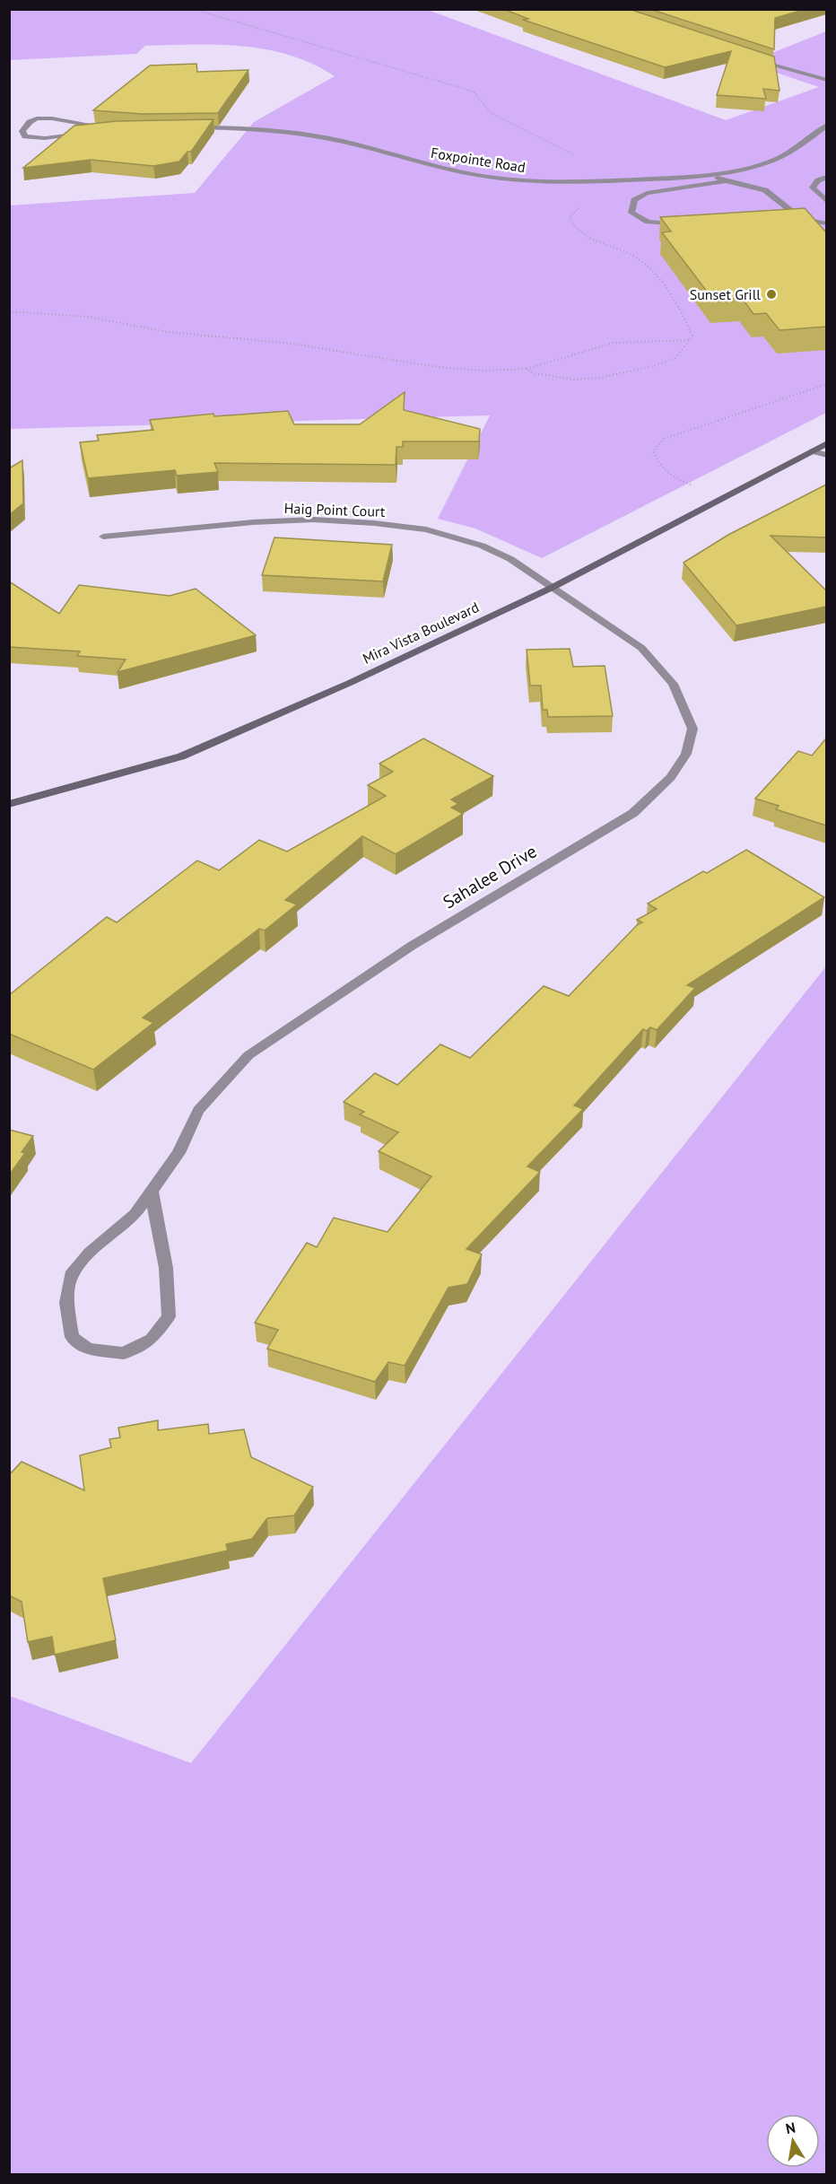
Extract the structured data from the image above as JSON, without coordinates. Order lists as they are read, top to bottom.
{
  "streets": {
    "street": [
      "Foxpointe Road",
      "Haig Point Court",
      "Mira Vista Boulevard",
      "Sahalee Drive"
    ]
  },
  "crossings": [
    ["Haig Point Court", "Mira Vista Boulevard"],
    ["Haig Point Court", "Sahalee Drive"],
    ["Mira Vista Boulevard", "Sahalee Drive"]
  ],
  "places": ["Sunset Grill"],
  "north": "top"
}
